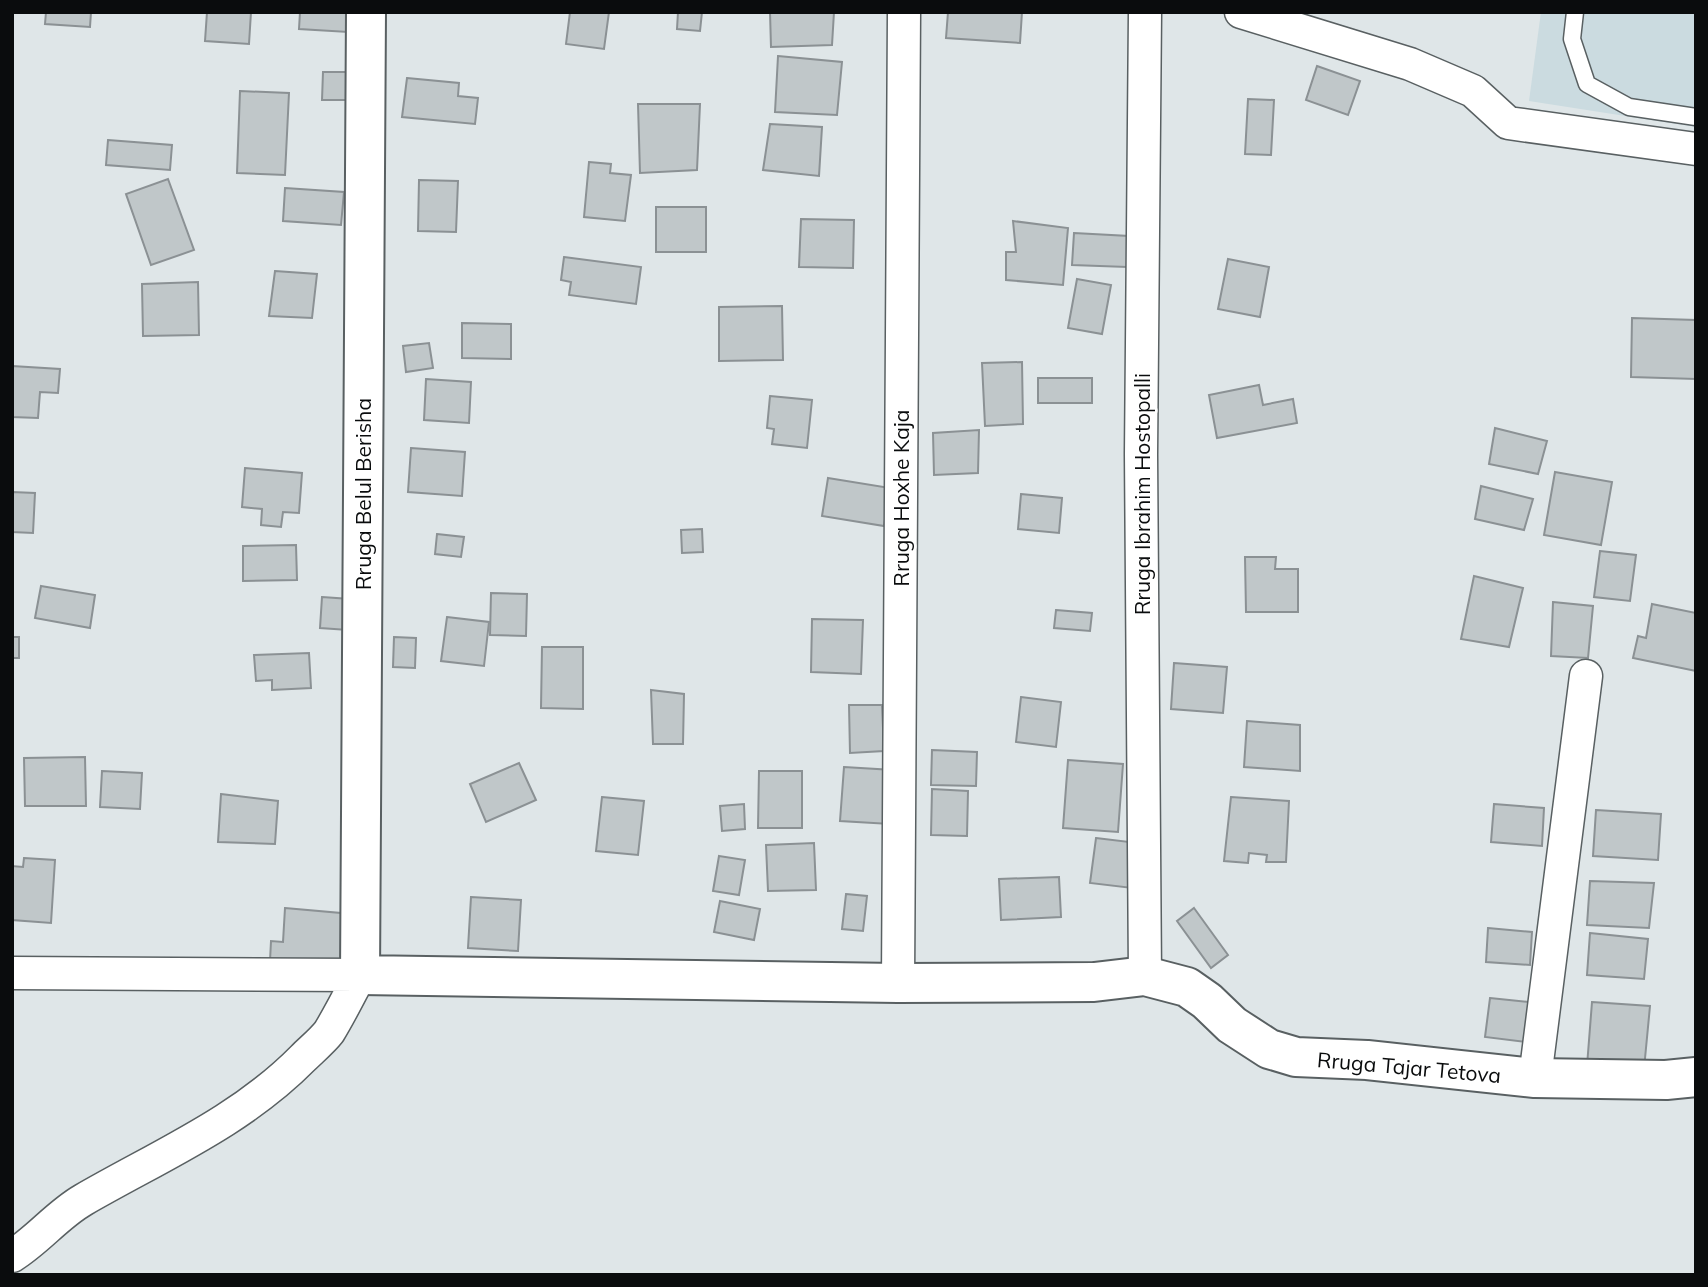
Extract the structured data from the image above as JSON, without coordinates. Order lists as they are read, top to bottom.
{
  "streets": {
    "street": [
      "Rruga Belul Berisha",
      "Rruga Ibrahim Hostopalli",
      "Rruga Hoxhe Kaja",
      "Rruga Tajar Tetova"
    ]
  },
  "crossings": [
    ["Rruga Ibrahim Hostopalli", "Rruga Tajar Tetova"]
  ]
}
